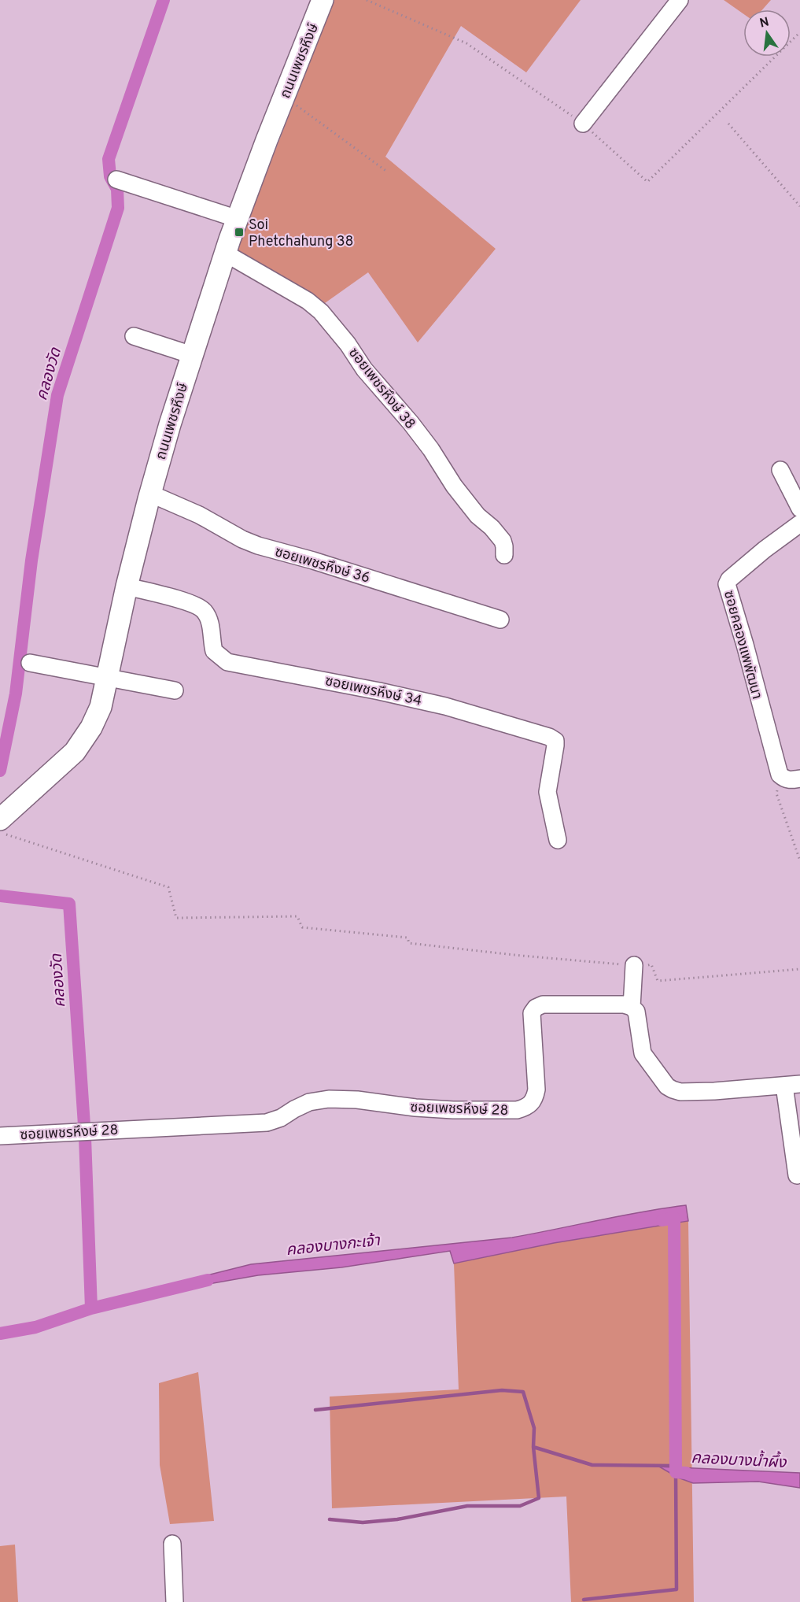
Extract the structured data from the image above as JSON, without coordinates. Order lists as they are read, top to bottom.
{
  "streets": {
    "main road": ["ถนนเพชรหึงษ์"],
    "street": [
      "ซอยเพชรหึงษ์ 38",
      "ซอยเพชรหึงษ์ 36",
      "ซอยคลองแพพัฒนา",
      "ซอยเพชรหึงษ์ 34",
      "ซอยเพชรหึงษ์ 28"
    ]
  },
  "crossings": [
    ["ถนนเพชรหึงษ์", "ซอยเพชรหึงษ์ 38"],
    ["ถนนเพชรหึงษ์", "ซอยเพชรหึงษ์ 36"],
    ["ถนนเพชรหึงษ์", "ซอยเพชรหึงษ์ 34"]
  ],
  "water": ["คลองวัด", "คลองบางกะเจ้า", "คลองบางน้ำผึ้ง"],
  "places": {
    "transit": ["Soi Phetchahung 38"]
  },
  "north": "top"
}
